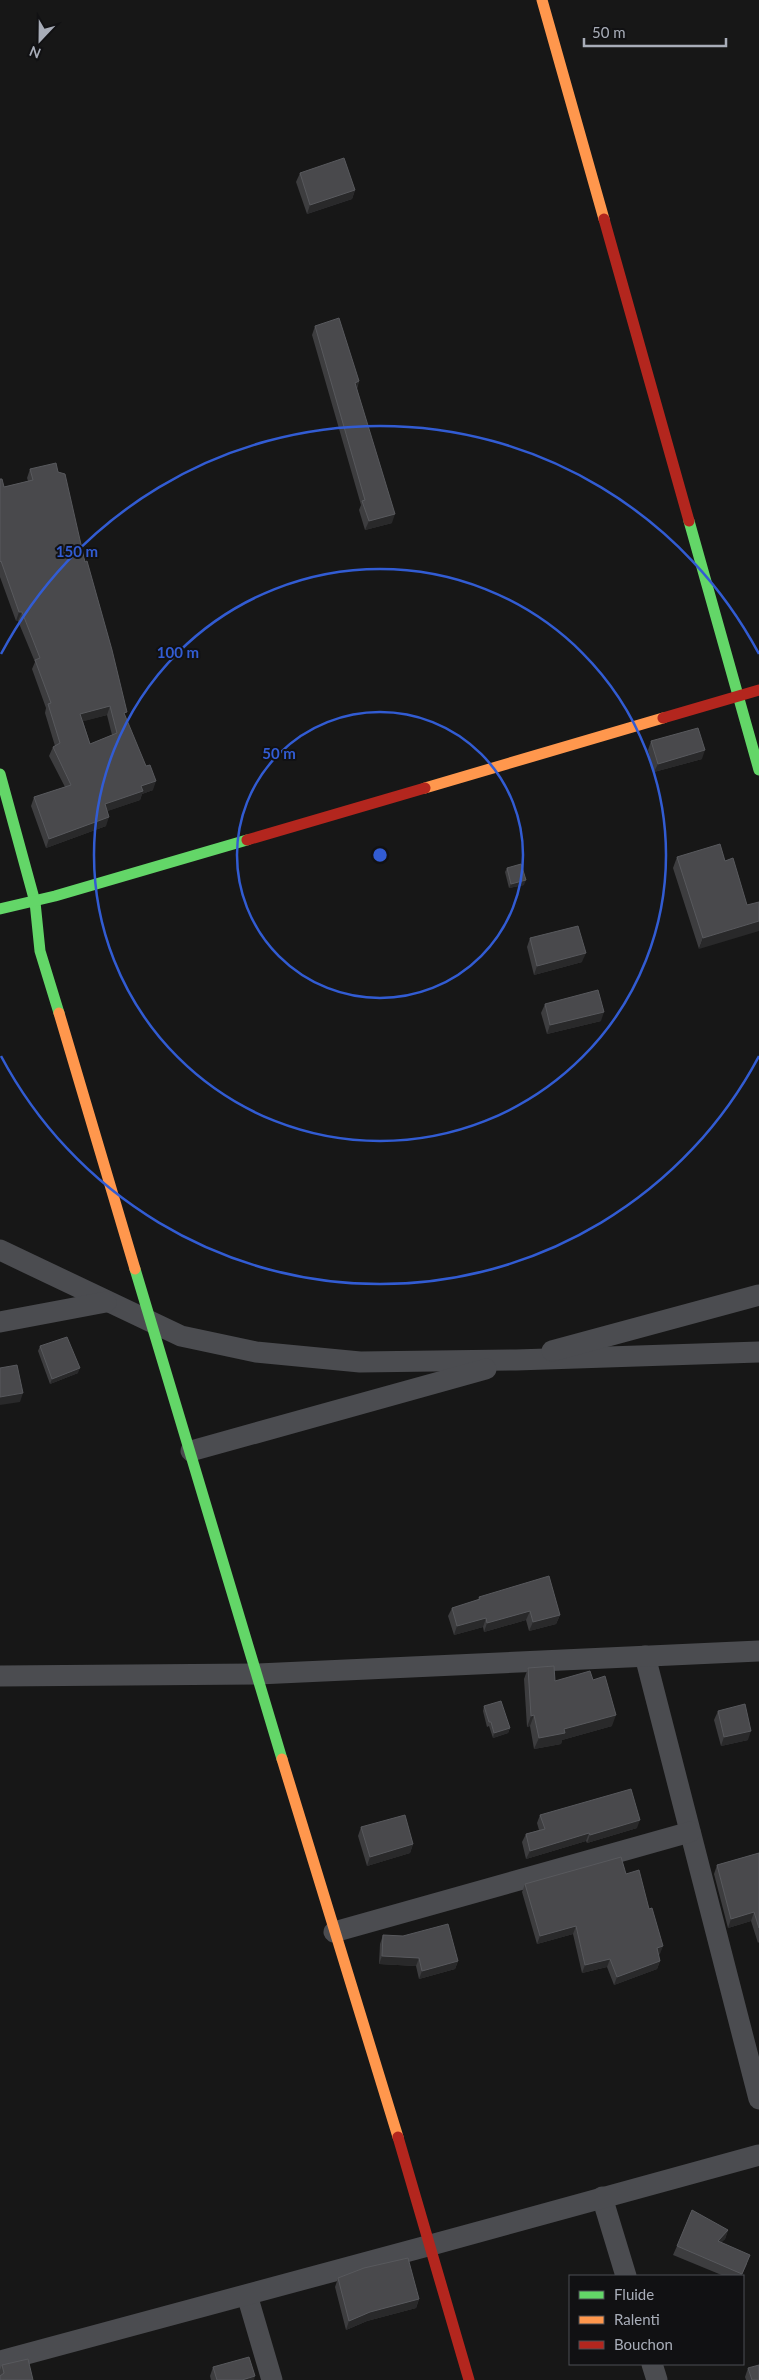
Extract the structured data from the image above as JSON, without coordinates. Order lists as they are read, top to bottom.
{
  "legend": ["Fluide", "Ralenti", "Bouchon"],
  "scale_bar": "50 m",
  "north": "bottom",
  "rings": ["150 m", "100 m", "50 m"]
}
